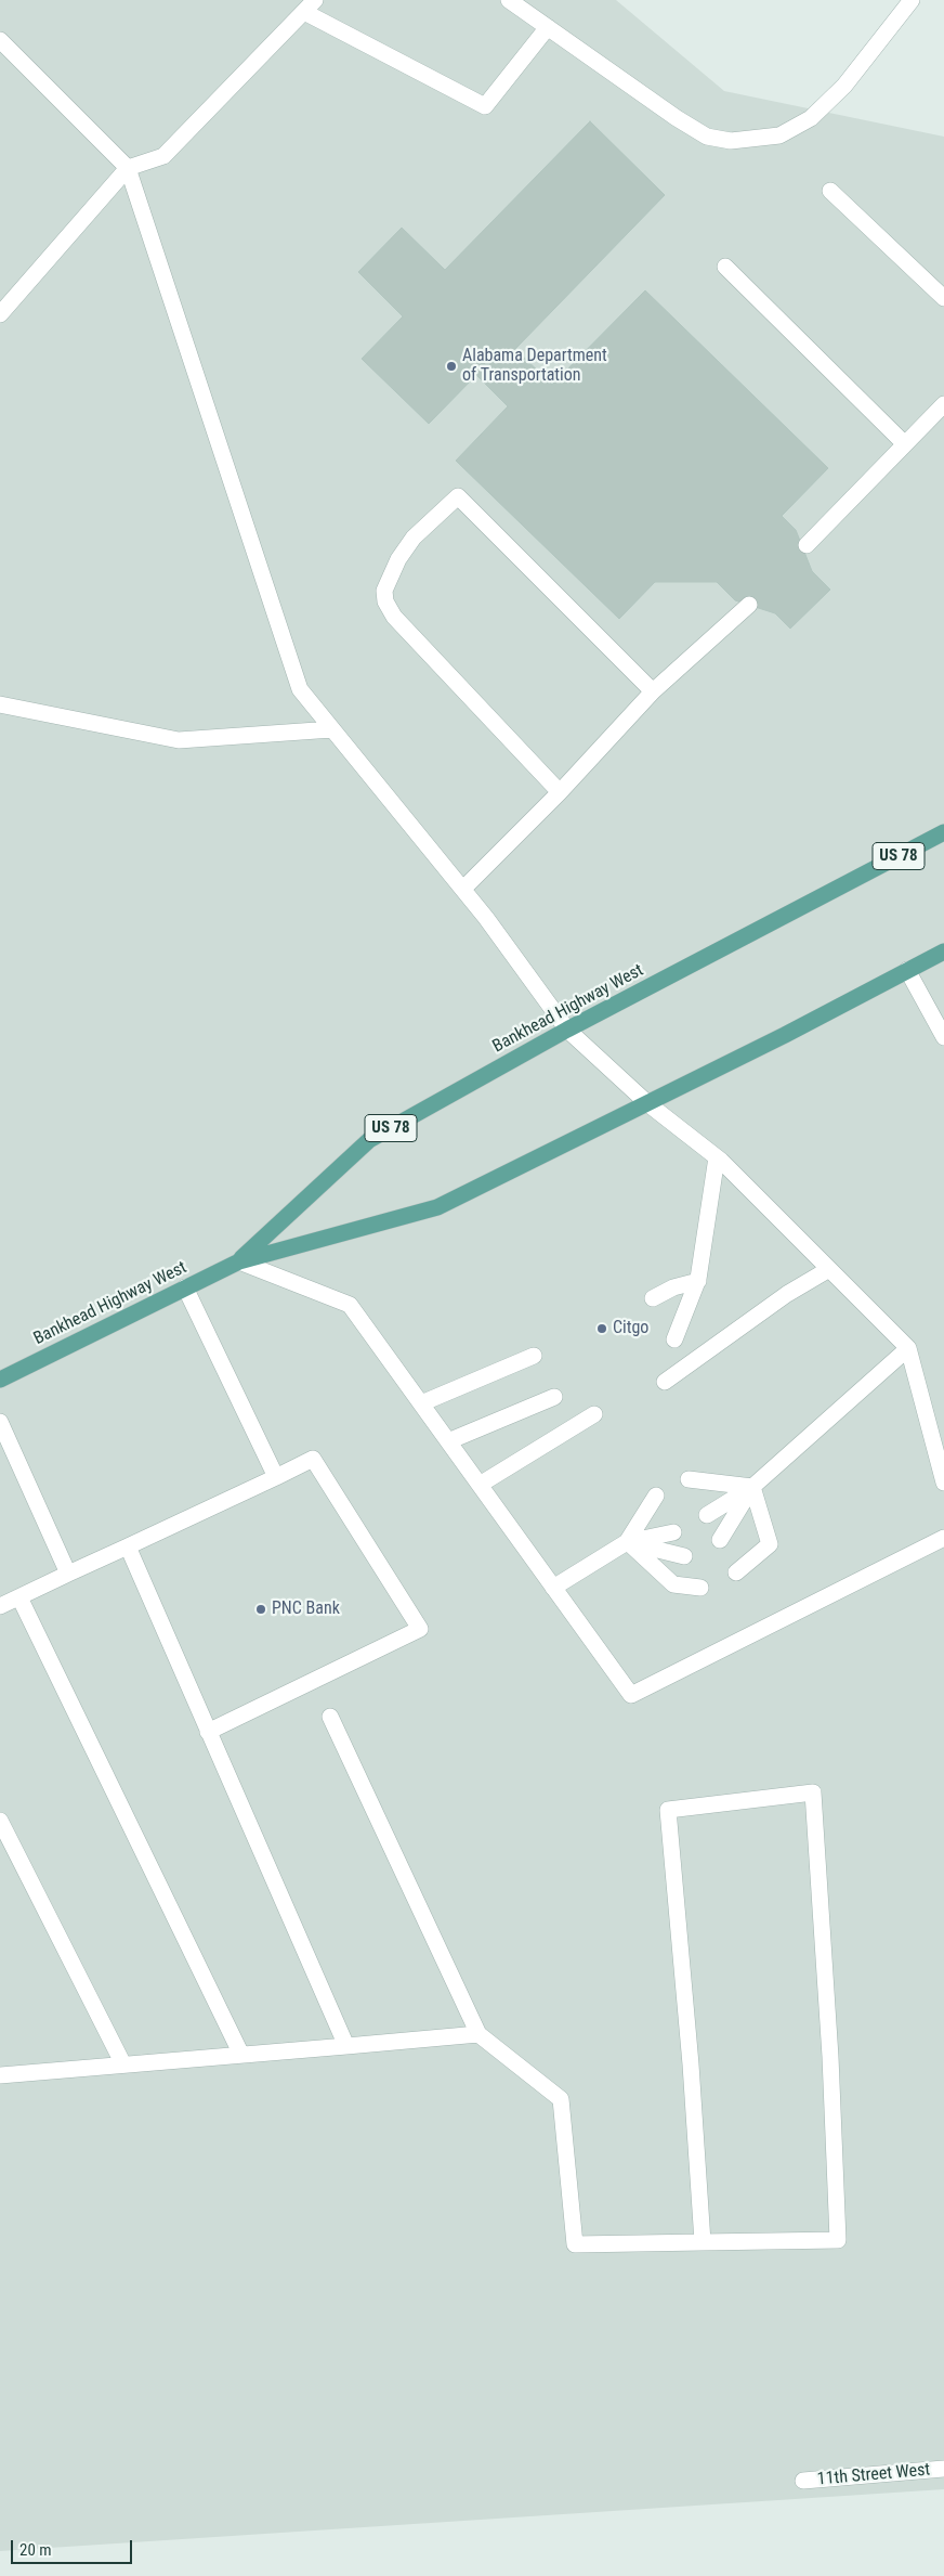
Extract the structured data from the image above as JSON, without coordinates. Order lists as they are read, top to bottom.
{
  "streets": {
    "main road": ["US 78", "Bankhead Highway West"],
    "street": ["11th Street West"]
  },
  "places": ["Alabama Department of Transportation", "Citgo", "PNC Bank"],
  "scale_bar": "20 m"
}
